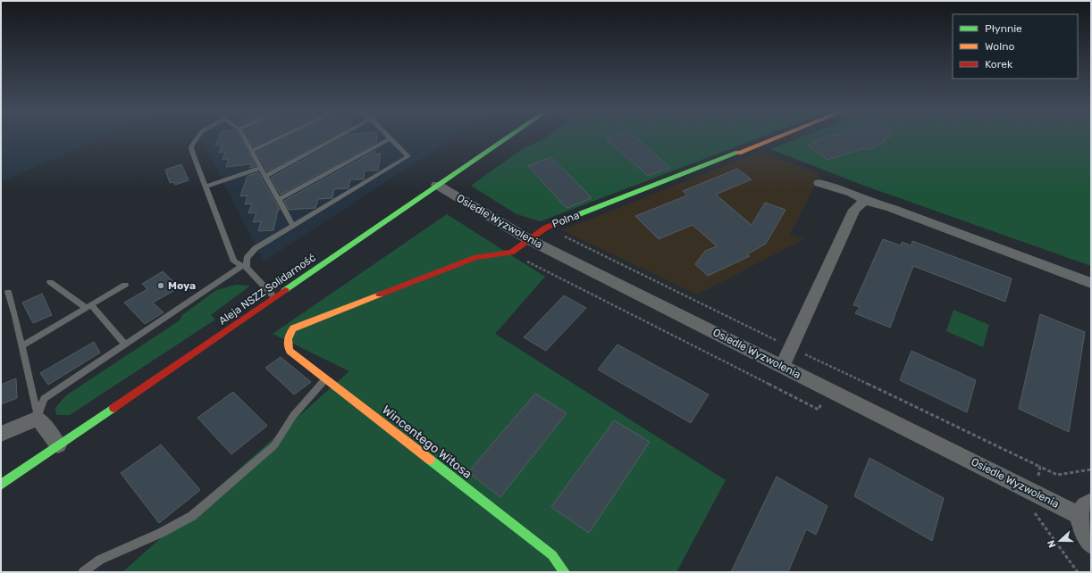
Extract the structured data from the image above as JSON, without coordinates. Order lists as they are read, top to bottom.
{
  "streets": {
    "street": [
      "Polna",
      "Osiedle Wyzwolenia",
      "Aleja NSZZ Solidarność",
      "Wincentego Witosa"
    ]
  },
  "crossings": [
    ["Polna", "Osiedle Wyzwolenia"],
    ["Polna", "Wincentego Witosa"],
    ["Osiedle Wyzwolenia", "Aleja NSZZ Solidarność"]
  ],
  "places": ["Moya"],
  "legend": ["Płynnie", "Wolno", "Korek"],
  "north": "left"
}
